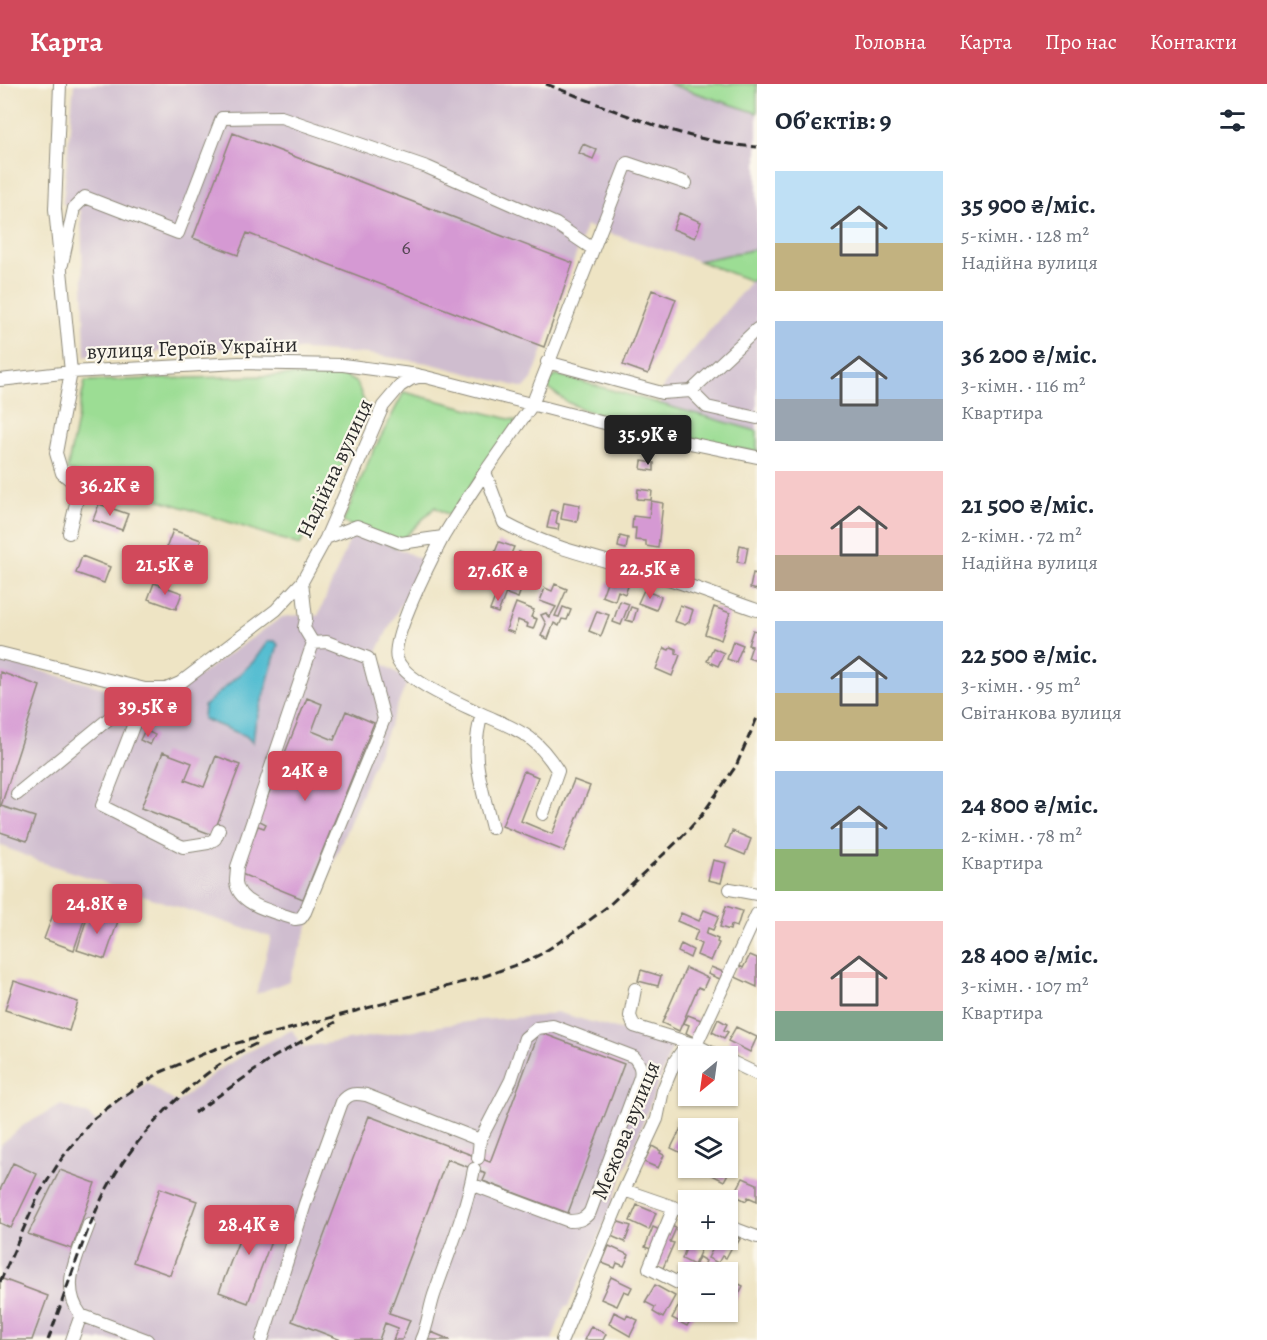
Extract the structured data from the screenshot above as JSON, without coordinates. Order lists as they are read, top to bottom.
{
  "streets": {
    "street": ["вулиця Героїв України", "Надійна вулиця", "Межова вулиця"]
  },
  "crossings": [
    ["вулиця Героїв України", "Надійна вулиця"]
  ],
  "house_numbers": ["6"],
  "north": "bottom left",
  "page": {
    "header": "Карта",
    "nav": [
      "Головна",
      "Карта",
      "Про нас",
      "Контакти"
    ],
    "heading": "Об’єктів: 9",
    "list": [
      {
        "name": "35 900 ₴/міс.",
        "note": "5-кімн. · 128 m² · Надійна вулиця"
      },
      {
        "name": "36 200 ₴/міс.",
        "note": "3-кімн. · 116 m² · Квартира"
      },
      {
        "name": "21 500 ₴/міс.",
        "note": "2-кімн. · 72 m² · Надійна вулиця"
      },
      {
        "name": "22 500 ₴/міс.",
        "note": "3-кімн. · 95 m² · Світанкова вулиця"
      },
      {
        "name": "24 800 ₴/міс.",
        "note": "2-кімн. · 78 m² · Квартира"
      },
      {
        "name": "28 400 ₴/міс.",
        "note": "3-кімн. · 107 m² · Квартира"
      }
    ],
    "price": [
      "35.9K ₴",
      "36.2K ₴",
      "21.5K ₴",
      "22.5K ₴",
      "27.6K ₴",
      "39.5K ₴",
      "24K ₴",
      "24.8K ₴",
      "28.4K ₴"
    ],
    "map_buttons": ["+", "−"]
  }
}
